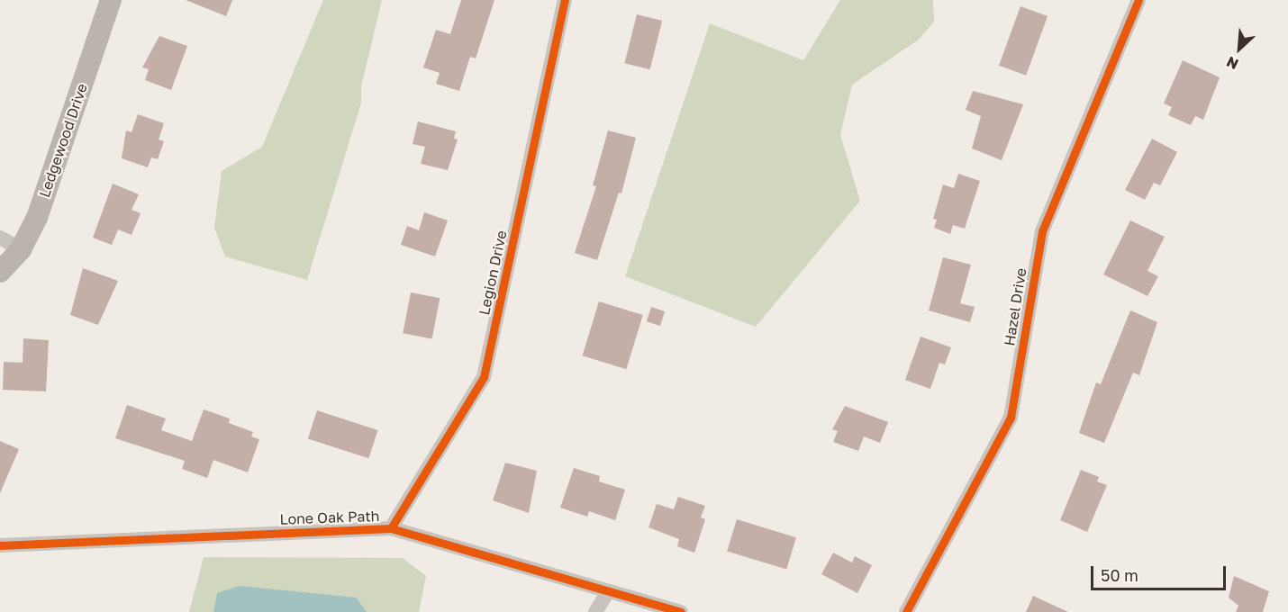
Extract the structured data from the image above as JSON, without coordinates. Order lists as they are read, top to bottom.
{
  "streets": {
    "street": [
      "Ledgewood Drive",
      "Legion Drive",
      "Hazel Drive",
      "Lone Oak Path"
    ]
  },
  "crossings": [
    ["Legion Drive", "Lone Oak Path"]
  ],
  "scale_bar": "50 m",
  "north": "bottom left"
}
